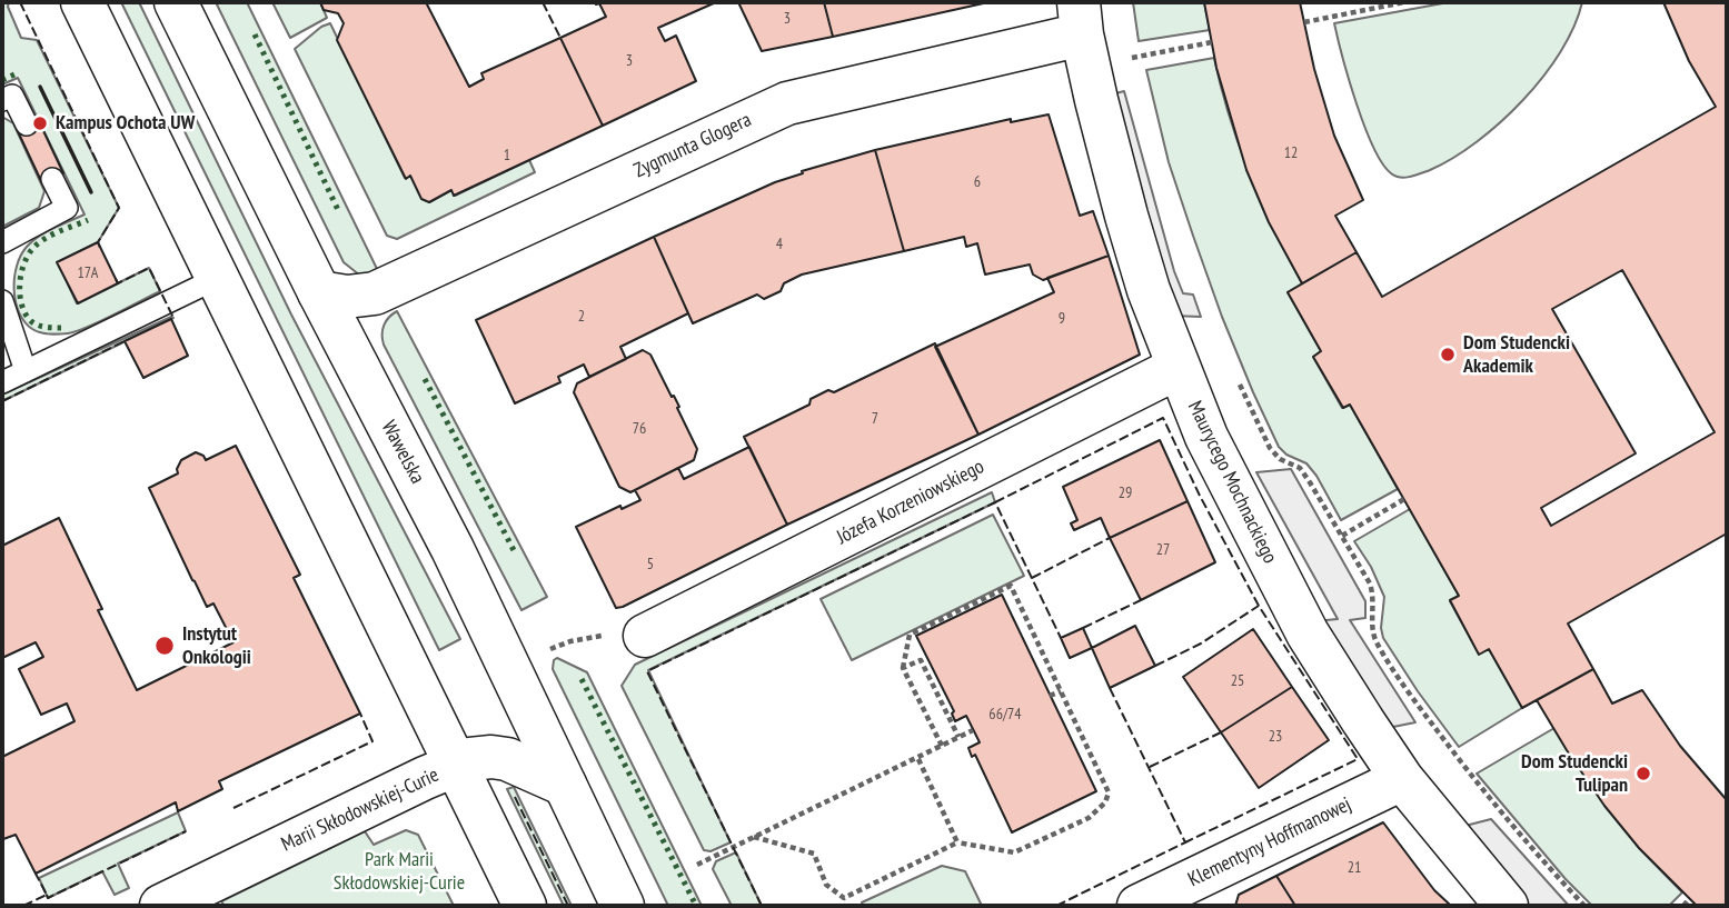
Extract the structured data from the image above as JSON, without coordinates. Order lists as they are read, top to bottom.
{
  "streets": {
    "street": [
      "Zygmunta Glogera",
      "Wawelska",
      "Maurycego Mochnackiego",
      "Józefa Korzeniowskiego",
      "Marii Skłodowskiej-Curie",
      "Klementyny Hoffmanowej"
    ]
  },
  "crossings": [
    ["Zygmunta Glogera", "Wawelska"],
    ["Zygmunta Glogera", "Maurycego Mochnackiego"],
    ["Wawelska", "Marii Skłodowskiej-Curie"],
    ["Maurycego Mochnackiego", "Józefa Korzeniowskiego"],
    ["Maurycego Mochnackiego", "Klementyny Hoffmanowej"]
  ],
  "parks": ["Park Marii Skłodowskiej-Curie"],
  "places": [
    "Kampus Ochota UW",
    "Dom Studencki Akademik",
    "Instytut Onkologii",
    "Dom Studencki Tulipan"
  ],
  "house_numbers": [
    "3",
    "3",
    "12",
    "1",
    "6",
    "4",
    "17A",
    "2",
    "9",
    "7",
    "76",
    "29",
    "27",
    "5",
    "25",
    "66/74",
    "23",
    "21"
  ]
}
